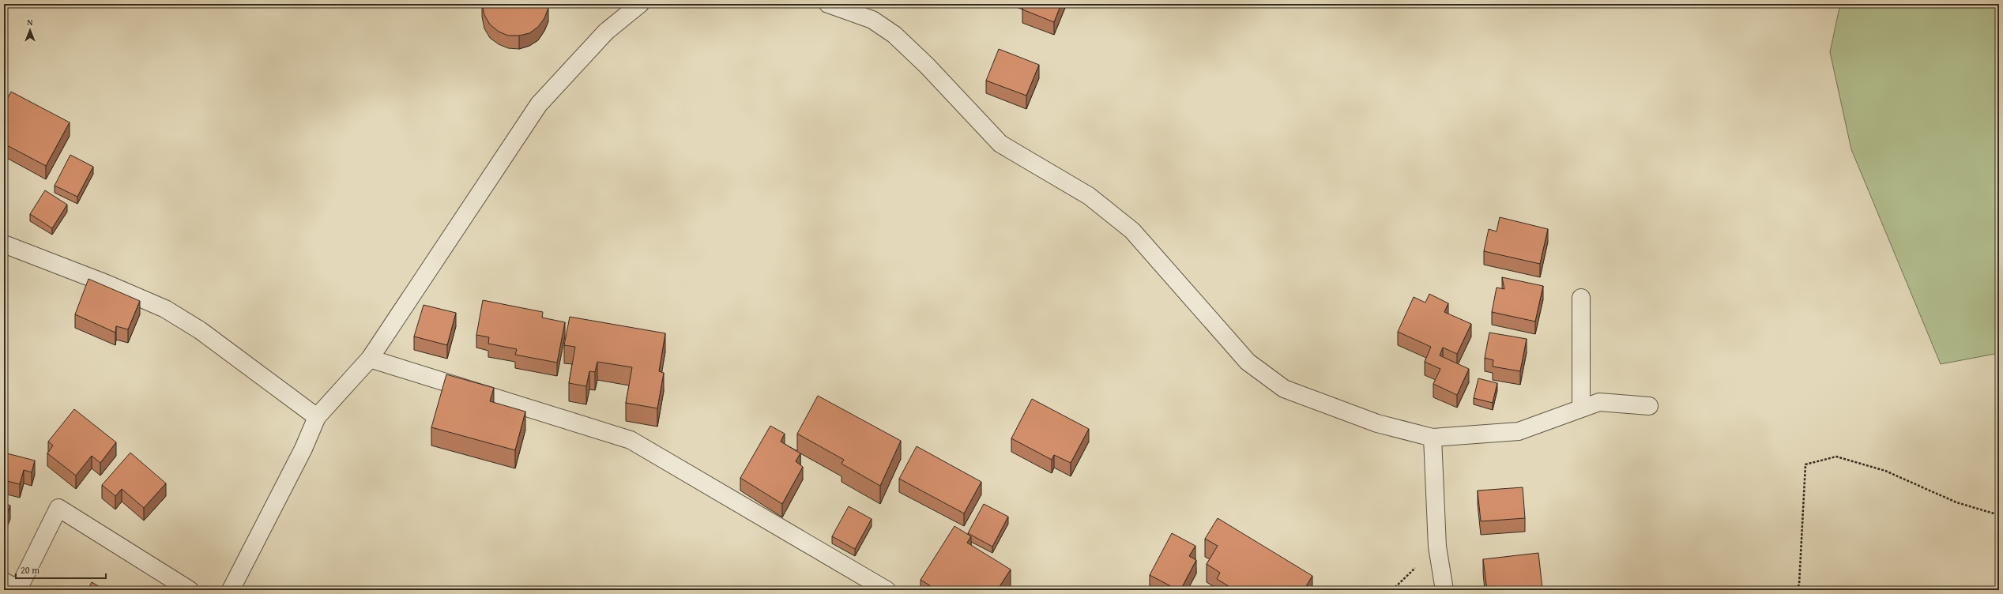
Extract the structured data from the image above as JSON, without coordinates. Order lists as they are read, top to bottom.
{
  "scale_bar": "20 m",
  "north": "top"
}
